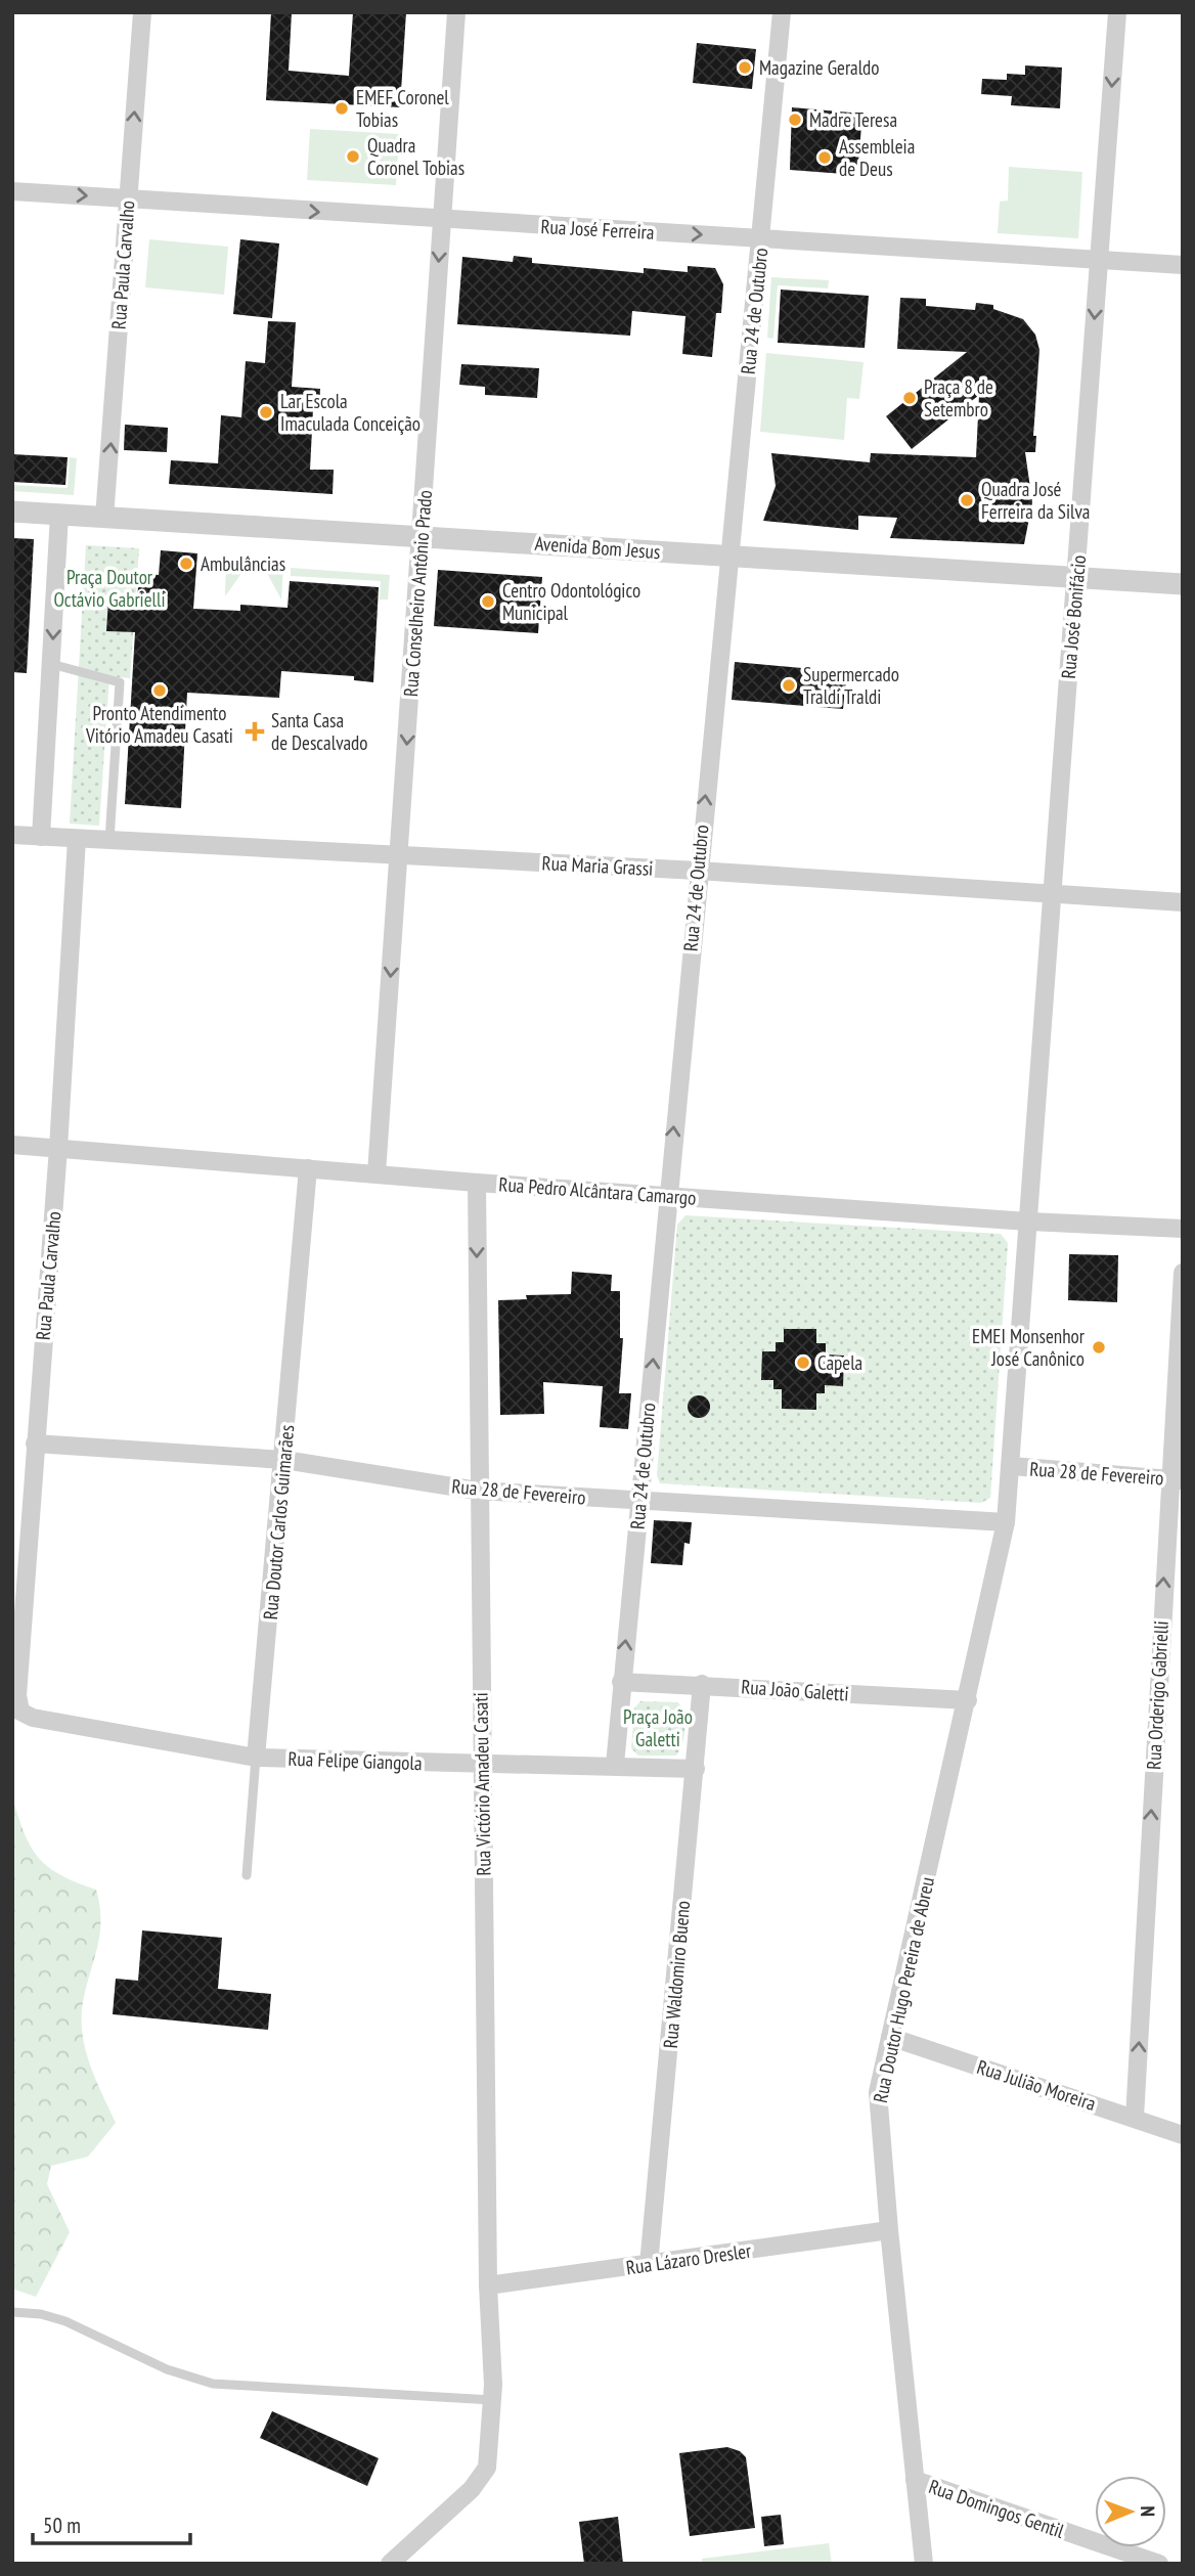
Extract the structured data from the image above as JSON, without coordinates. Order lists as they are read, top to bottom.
{
  "streets": {
    "street": [
      "Rua José Ferreira",
      "Rua Paula Carvalho",
      "Rua 24 de Outubro",
      "Avenida Bom Jesus",
      "Rua Conselheiro Antônio Prado",
      "Rua José Bonifácio",
      "Rua Maria Grassi",
      "Rua Pedro Alcântara Camargo",
      "Rua 28 de Fevereiro",
      "Rua Doutor Carlos Guimarães",
      "Rua João Galetti",
      "Rua Orderigo Gabrielli",
      "Rua Felipe Giangola",
      "Rua Victório Amadeu Casati",
      "Rua Waldomiro Bueno",
      "Rua Doutor Hugo Pereira de Abreu",
      "Rua Julião Moreira",
      "Rua Lázaro Dresler",
      "Rua Domingos Gentil"
    ]
  },
  "crossings": [
    ["Rua José Ferreira", "Rua Paula Carvalho"],
    ["Rua José Ferreira", "Rua 24 de Outubro"],
    ["Rua José Ferreira", "Rua Conselheiro Antônio Prado"],
    ["Rua José Ferreira", "Rua José Bonifácio"],
    ["Rua Paula Carvalho", "Avenida Bom Jesus"],
    ["Rua Paula Carvalho", "Rua Maria Grassi"],
    ["Rua Paula Carvalho", "Rua Pedro Alcântara Camargo"],
    ["Rua Paula Carvalho", "Rua 28 de Fevereiro"],
    ["Rua Paula Carvalho", "Rua Felipe Giangola"],
    ["Rua 24 de Outubro", "Avenida Bom Jesus"],
    ["Rua 24 de Outubro", "Rua Maria Grassi"],
    ["Rua 24 de Outubro", "Rua Pedro Alcântara Camargo"],
    ["Rua 24 de Outubro", "Rua 28 de Fevereiro"],
    ["Rua 24 de Outubro", "Rua João Galetti"],
    ["Rua 24 de Outubro", "Rua Felipe Giangola"],
    ["Avenida Bom Jesus", "Rua Conselheiro Antônio Prado"],
    ["Avenida Bom Jesus", "Rua José Bonifácio"],
    ["Rua Conselheiro Antônio Prado", "Rua Maria Grassi"],
    ["Rua Conselheiro Antônio Prado", "Rua Pedro Alcântara Camargo"],
    ["Rua José Bonifácio", "Rua Maria Grassi"],
    ["Rua José Bonifácio", "Rua Pedro Alcântara Camargo"],
    ["Rua José Bonifácio", "Rua 28 de Fevereiro"],
    ["Rua José Bonifácio", "Rua Doutor Hugo Pereira de Abreu"],
    ["Rua Pedro Alcântara Camargo", "Rua Doutor Carlos Guimarães"],
    ["Rua Pedro Alcântara Camargo", "Rua Victório Amadeu Casati"],
    ["Rua 28 de Fevereiro", "Rua Doutor Carlos Guimarães"],
    ["Rua 28 de Fevereiro", "Rua Orderigo Gabrielli"],
    ["Rua 28 de Fevereiro", "Rua Victório Amadeu Casati"],
    ["Rua 28 de Fevereiro", "Rua Doutor Hugo Pereira de Abreu"],
    ["Rua Doutor Carlos Guimarães", "Rua Felipe Giangola"],
    ["Rua João Galetti", "Rua Waldomiro Bueno"],
    ["Rua João Galetti", "Rua Doutor Hugo Pereira de Abreu"],
    ["Rua Orderigo Gabrielli", "Rua Julião Moreira"],
    ["Rua Felipe Giangola", "Rua Victório Amadeu Casati"],
    ["Rua Felipe Giangola", "Rua Waldomiro Bueno"],
    ["Rua Victório Amadeu Casati", "Rua Lázaro Dresler"],
    ["Rua Waldomiro Bueno", "Rua Lázaro Dresler"],
    ["Rua Doutor Hugo Pereira de Abreu", "Rua Julião Moreira"],
    ["Rua Doutor Hugo Pereira de Abreu", "Rua Lázaro Dresler"],
    ["Rua Doutor Hugo Pereira de Abreu", "Rua Domingos Gentil"]
  ],
  "one_way": [
    "Rua José Ferreira",
    "Rua Paula Carvalho",
    "Rua 24 de Outubro",
    "Rua Conselheiro Antônio Prado",
    "Rua José Bonifácio",
    "Rua Orderigo Gabrielli"
  ],
  "parks": ["Praça Doutor Octávio Gabrielli", "Praça João Galetti"],
  "places": {
    "other": [
      "Magazine Geraldo",
      "EMEF Coronel Tobias",
      "Madre Teresa",
      "Quadra Coronel Tobias",
      "Assembleia de Deus",
      "Praça 8 de Setembro",
      "Lar Escola Imaculada Conceição",
      "Quadra José Ferreira da Silva",
      "Ambulâncias",
      "Centro Odontológico Municipal",
      "Supermercado Traldi Traldi",
      "Pronto Atendimento Vitório Amadeu Casati",
      "EMEI Monsenhor José Canônico",
      "Capela"
    ],
    "health": ["Santa Casa de Descalvado"]
  },
  "scale_bar": "50 m",
  "north": "right"
}
